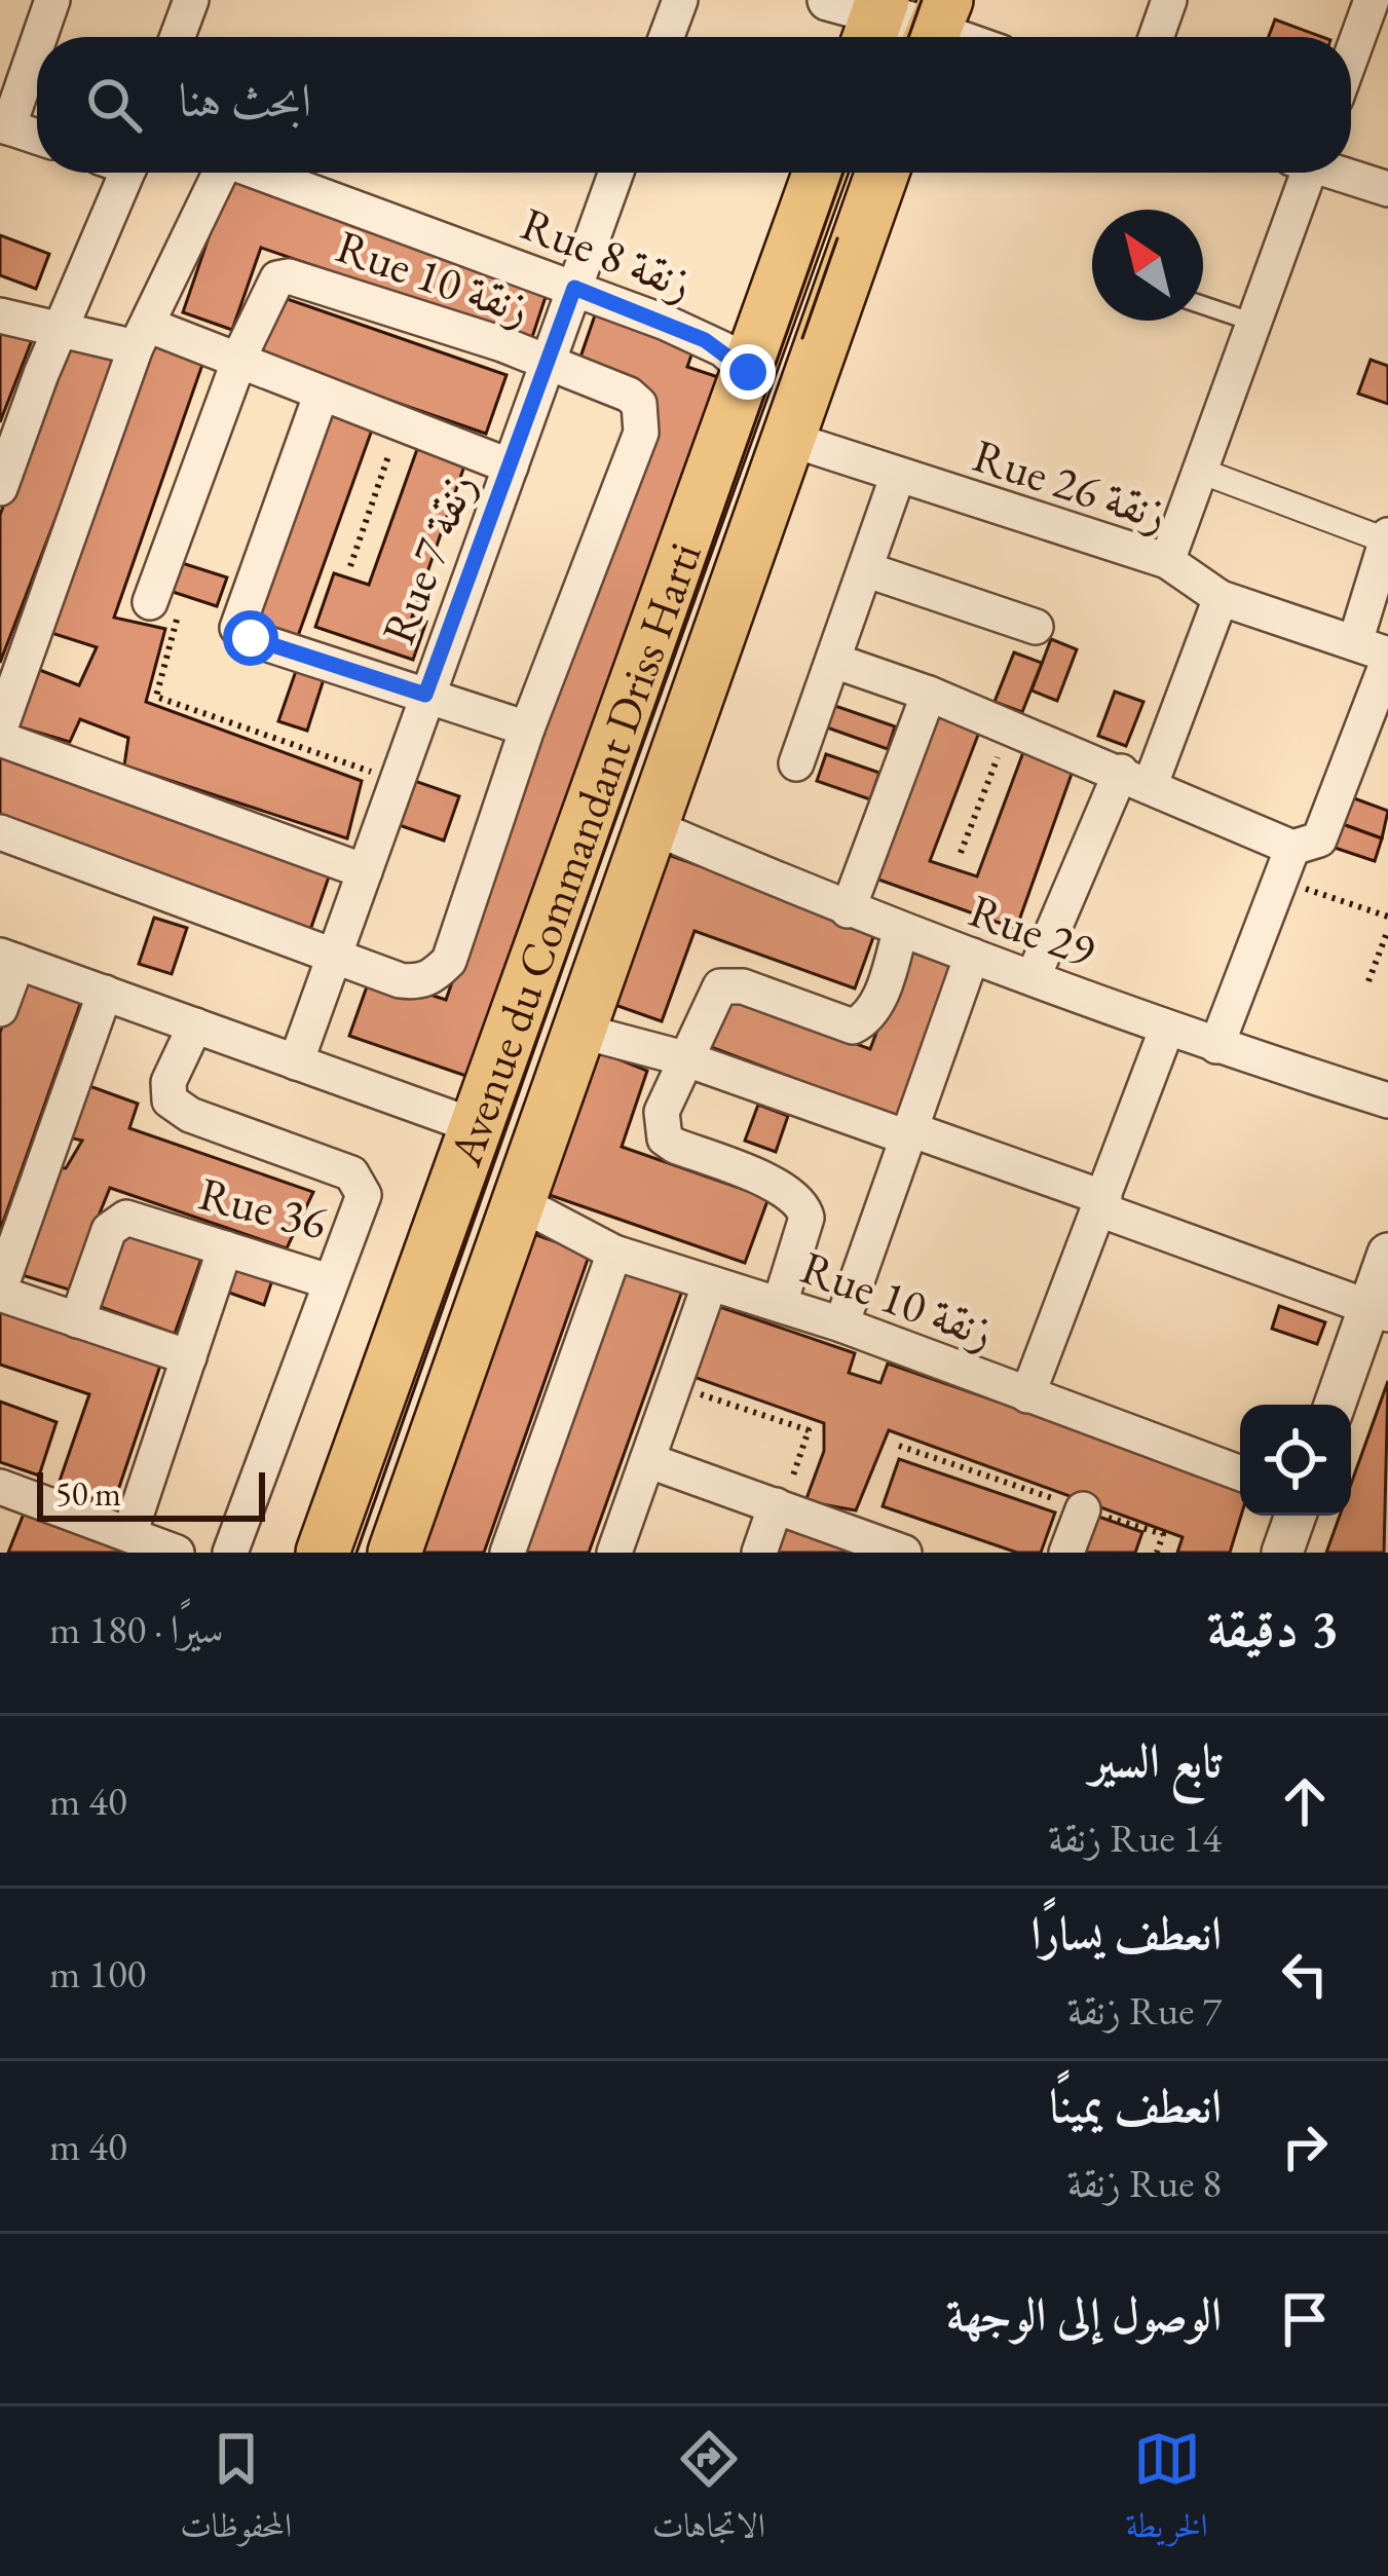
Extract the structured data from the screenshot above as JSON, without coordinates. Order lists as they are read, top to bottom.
{
  "streets": {
    "main road": ["Avenue du Commandant Driss Harti"],
    "street": [
      "Rue 8 زنقة",
      "Rue 10 زنقة",
      "Rue 26 زنقة",
      "Rue 7 زنقة",
      "Rue 29",
      "Rue 36"
    ]
  },
  "crossings": [
    ["Rue 8 زنقة", "Rue 7 زنقة"],
    ["Rue 8 زنقة", "Avenue du Commandant Driss Harti"],
    ["Rue 10 زنقة", "Rue 7 زنقة"],
    ["Rue 10 زنقة", "Avenue du Commandant Driss Harti"],
    ["Rue 26 زنقة", "Avenue du Commandant Driss Harti"],
    ["Avenue du Commandant Driss Harti", "Rue 29"]
  ],
  "scale_bar": "50 m",
  "north": "top left",
  "page": {
    "search": "ابحث هنا",
    "scale": "50 m",
    "heading": ["3 دقيقة", "سيرًا · 180 m"],
    "list": [
      ["تابع السير", "Rue 14 زنقة", "40 m"],
      ["انعطف يسارًا", "Rue 7 زنقة", "100 m"],
      ["انعطف يمينًا", "Rue 8 زنقة", "40 m"],
      "الوصول إلى الوجهة"
    ],
    "nav": ["الخريطة", "الاتجاهات", "المحفوظات"]
  }
}
